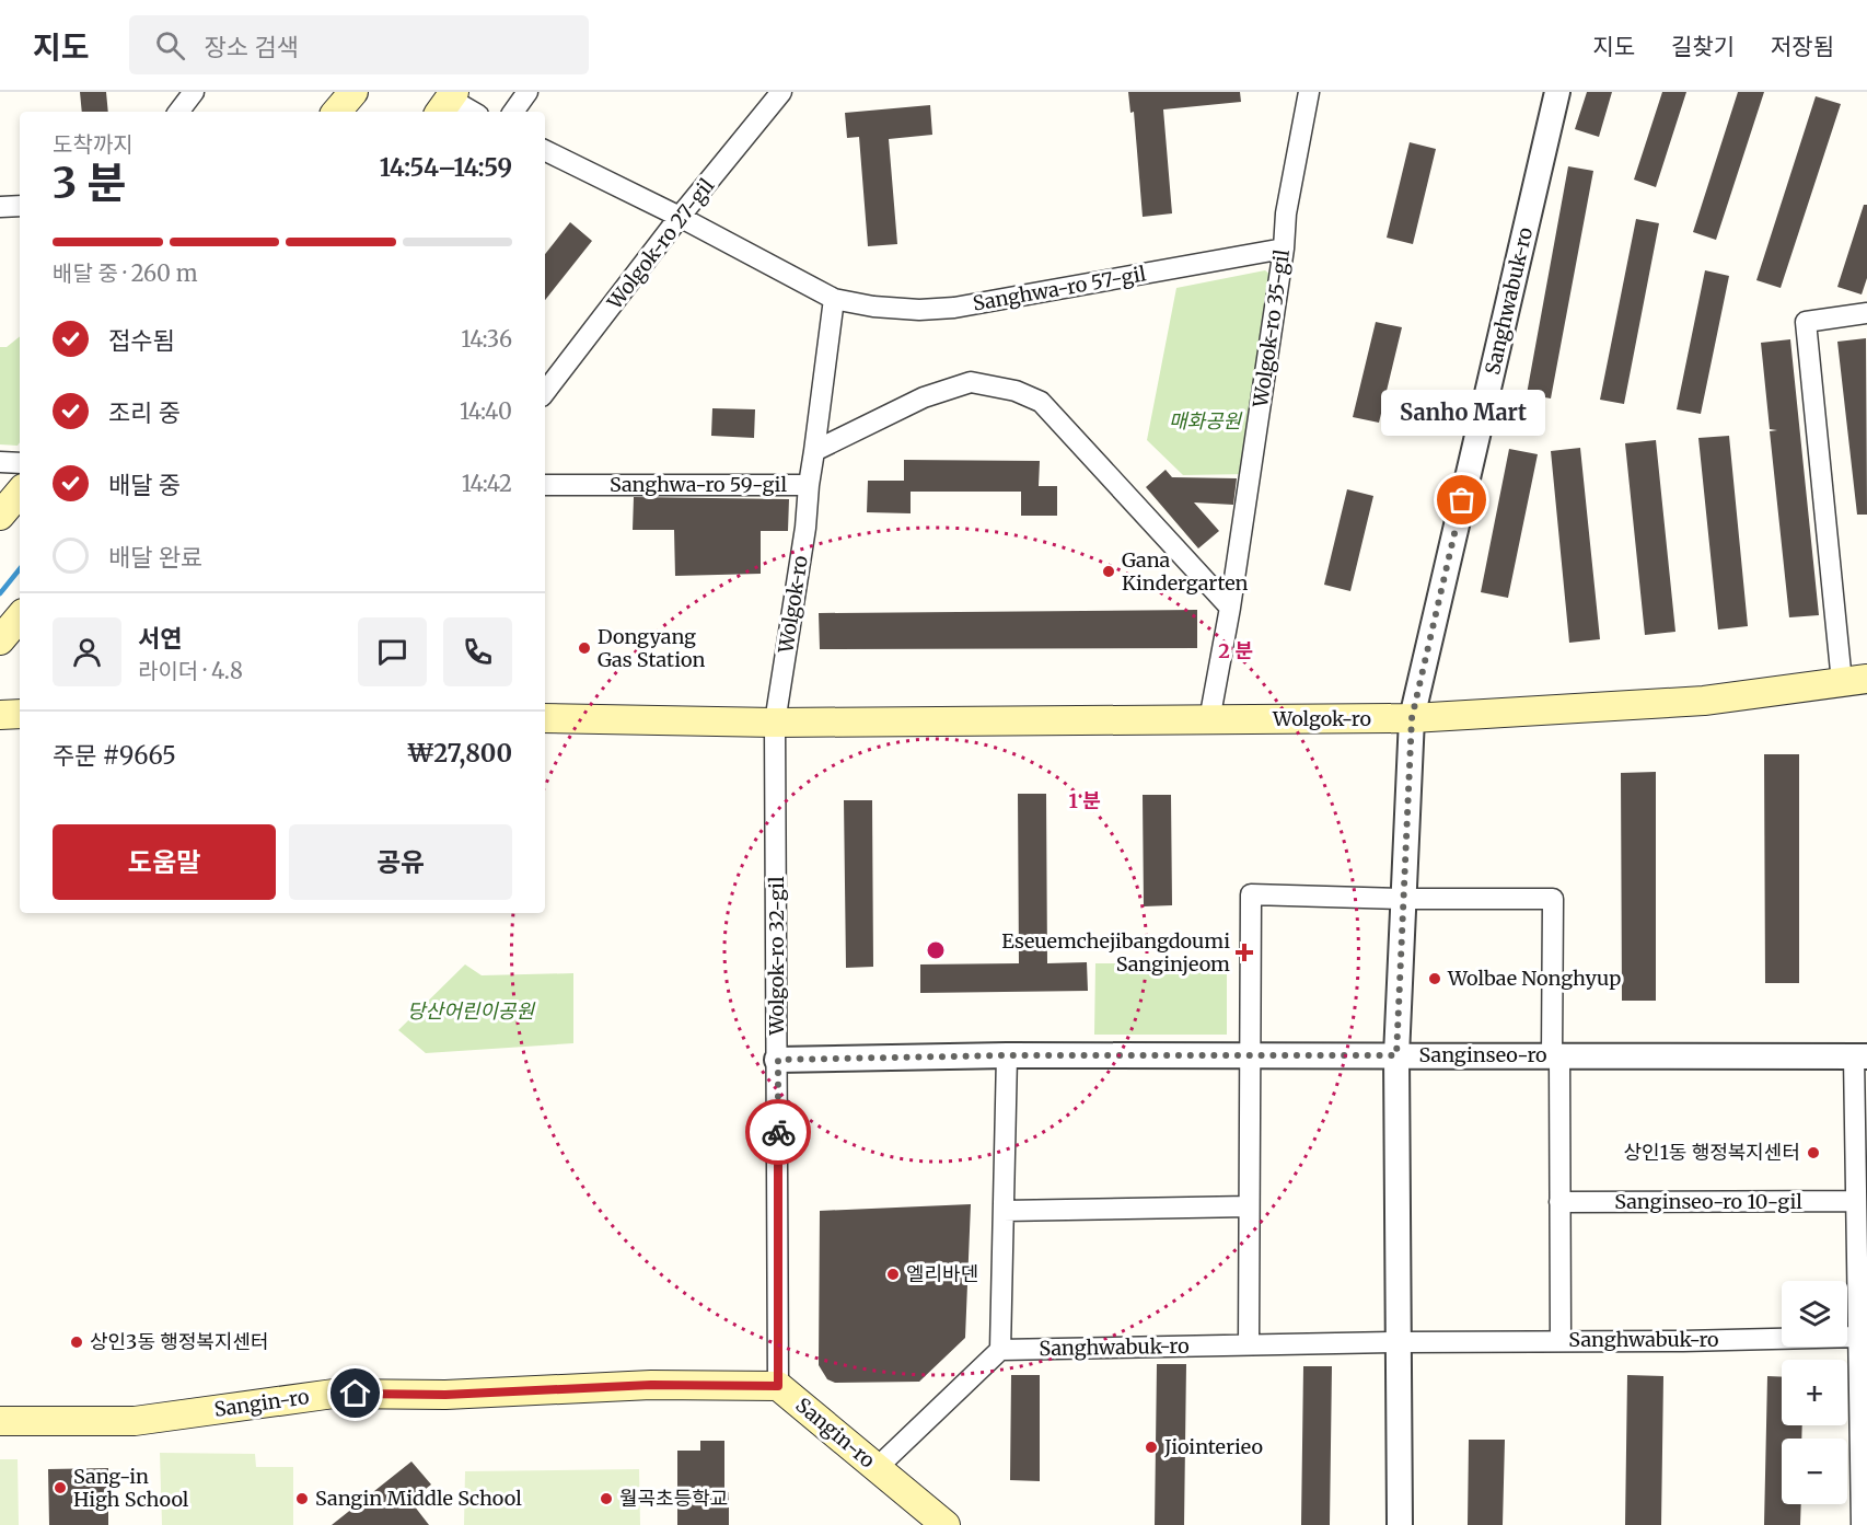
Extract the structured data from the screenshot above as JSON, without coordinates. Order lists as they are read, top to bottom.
{
  "streets": {
    "main road": ["Wolgok-ro", "Sangin-ro"],
    "street": [
      "Wolgok-ro 27-gil",
      "Sanghwa-ro 57-gil",
      "Sanghwabuk-ro",
      "Wolgok-ro 35-gil",
      "Sanghwa-ro 59-gil",
      "Wolgok-ro 32-gil",
      "Sanginseo-ro",
      "Sanginseo-ro 10-gil"
    ]
  },
  "crossings": [
    ["Wolgok-ro 27-gil", "Sanghwa-ro 57-gil"],
    ["Sanghwa-ro 57-gil", "Wolgok-ro 35-gil"],
    ["Sanghwabuk-ro", "Wolgok-ro"],
    ["Sanghwabuk-ro", "Sanginseo-ro"],
    ["Wolgok-ro 35-gil", "Wolgok-ro"],
    ["Sanghwa-ro 59-gil", "Wolgok-ro"],
    ["Wolgok-ro", "Wolgok-ro 32-gil"],
    ["Wolgok-ro 32-gil", "Sanginseo-ro"],
    ["Wolgok-ro 32-gil", "Sangin-ro"],
    ["Sanginseo-ro", "Sanginseo-ro 10-gil"]
  ],
  "parks": ["매화공원", "당산어린이공원"],
  "places": {
    "other": [
      "Sanho Mart",
      "Gana Kindergarten",
      "Dongyang Gas Station",
      "Wolbae Nonghyup",
      "상인1동 행정복지센터",
      "엘리바덴",
      "상인3동 행정복지센터",
      "Jiointerieo",
      "Sang-in High School",
      "Sangin Middle School",
      "월곡초등학교"
    ],
    "health": ["Eseuemchejibangdoumi Sanginjeom"]
  },
  "page": {
    "header": "지도",
    "search": "장소 검색",
    "nav": ["지도", "길찾기", "저장됨"],
    "heading": ["3 분", "도착까지", "14:54–14:59"],
    "panel": [
      "서연",
      "라이더 · 4.8",
      "주문 #9665",
      "₩27,800"
    ],
    "bar": "배달 중 · 260 m",
    "list": [
      ["접수됨", "14:36"],
      ["조리 중", "14:40"],
      ["배달 중", "14:42"],
      "배달 완료"
    ],
    "bubble": "Sanho Mart",
    "buttons": ["도움말", "공유"],
    "map_buttons": ["+", "−"]
  },
  "rings": ["2 분", "1 분"]
}
